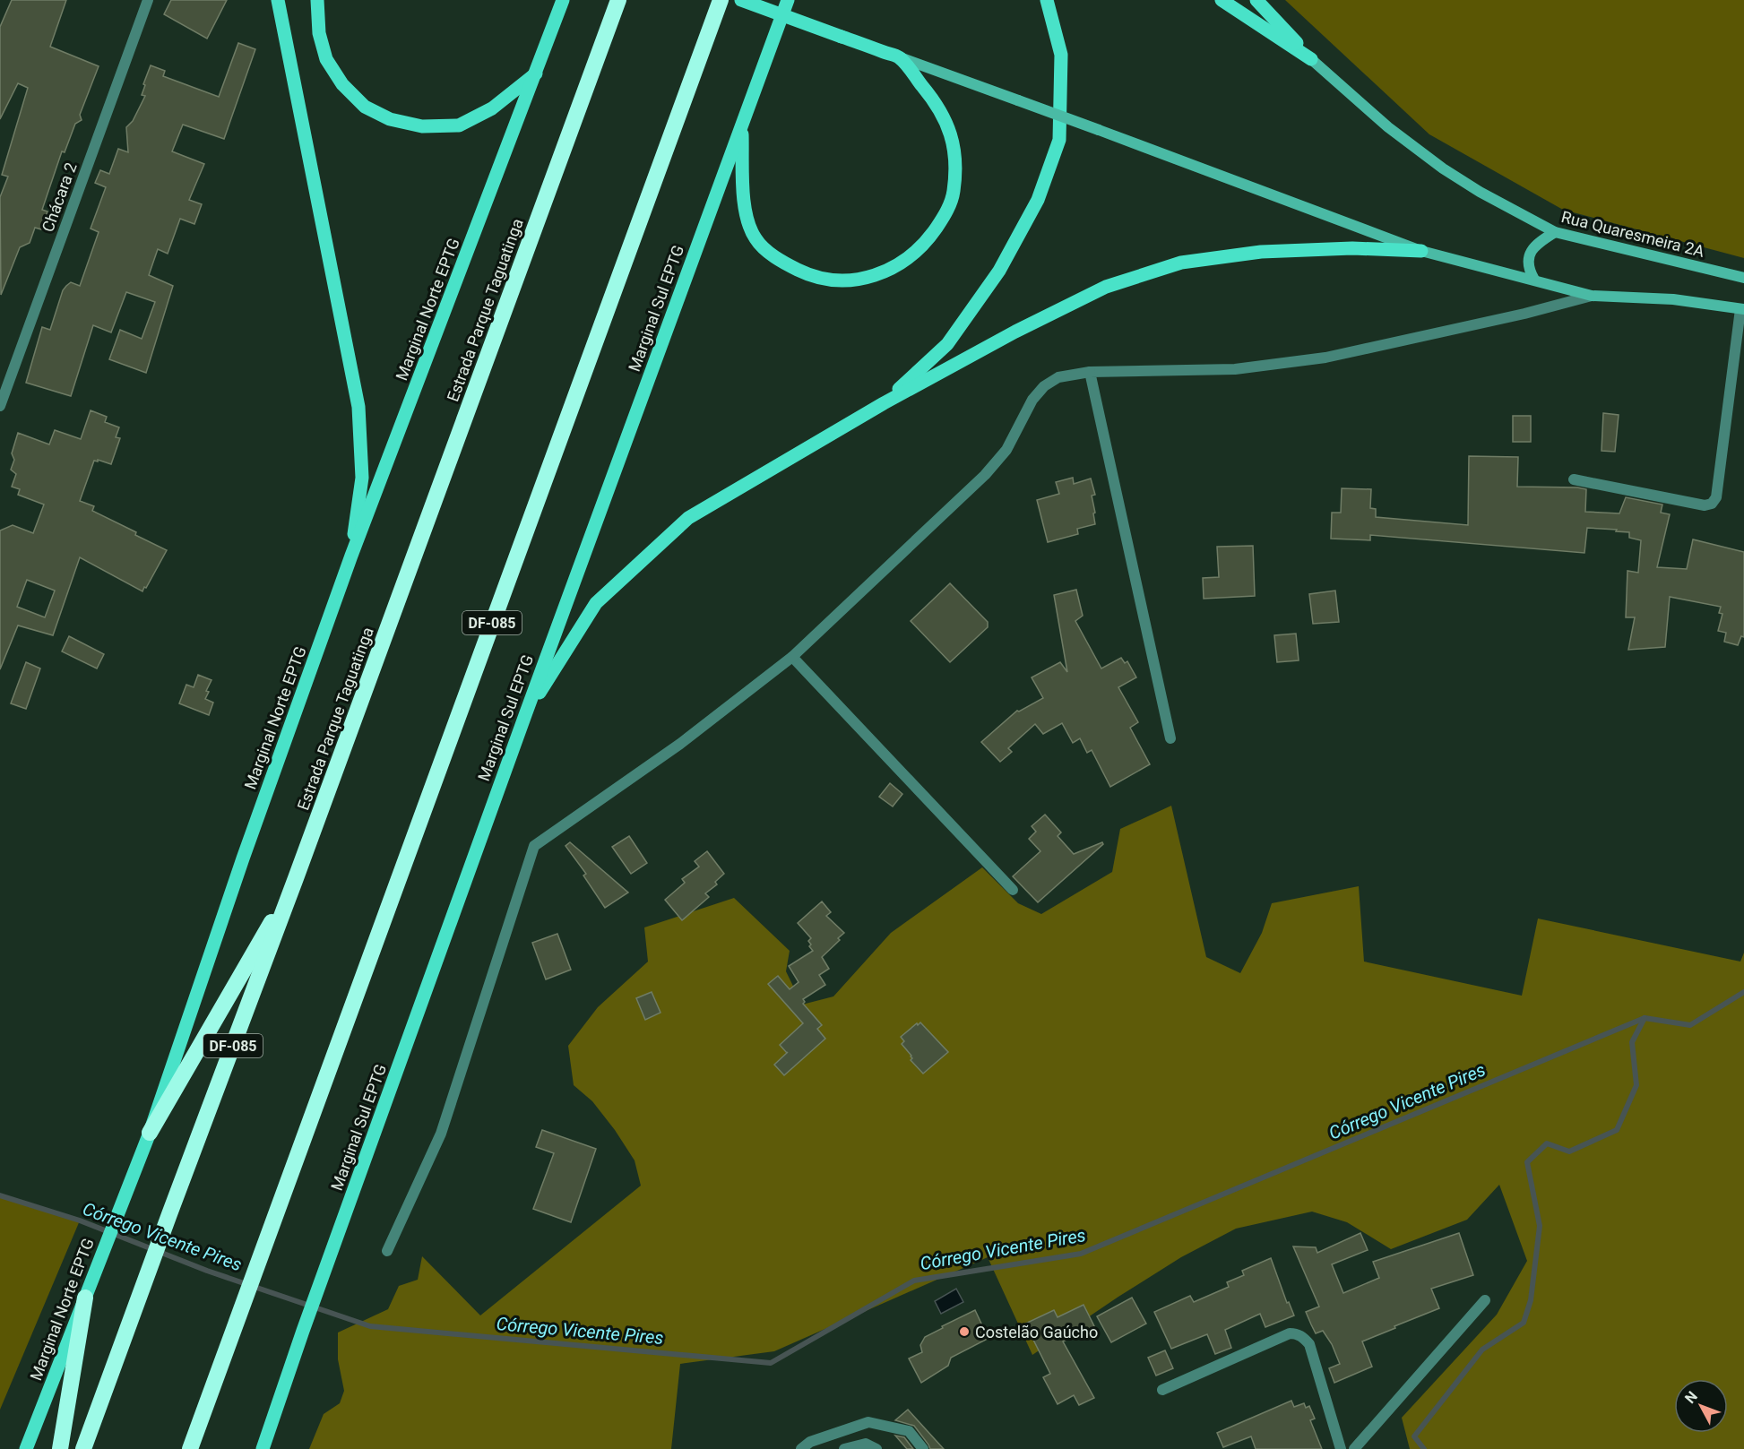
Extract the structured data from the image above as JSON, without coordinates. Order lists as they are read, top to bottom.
{
  "streets": {
    "highway": ["Estrada Parque Taguatinga", "DF-085"],
    "main road": ["Rua Quaresmeira 2A", "Marginal Sul EPTG", "Marginal Norte EPTG"],
    "street": ["Chácara 2"]
  },
  "water": ["Córrego Vicente Pires"],
  "places": ["Costelão Gaúcho"],
  "north": "top left"
}
